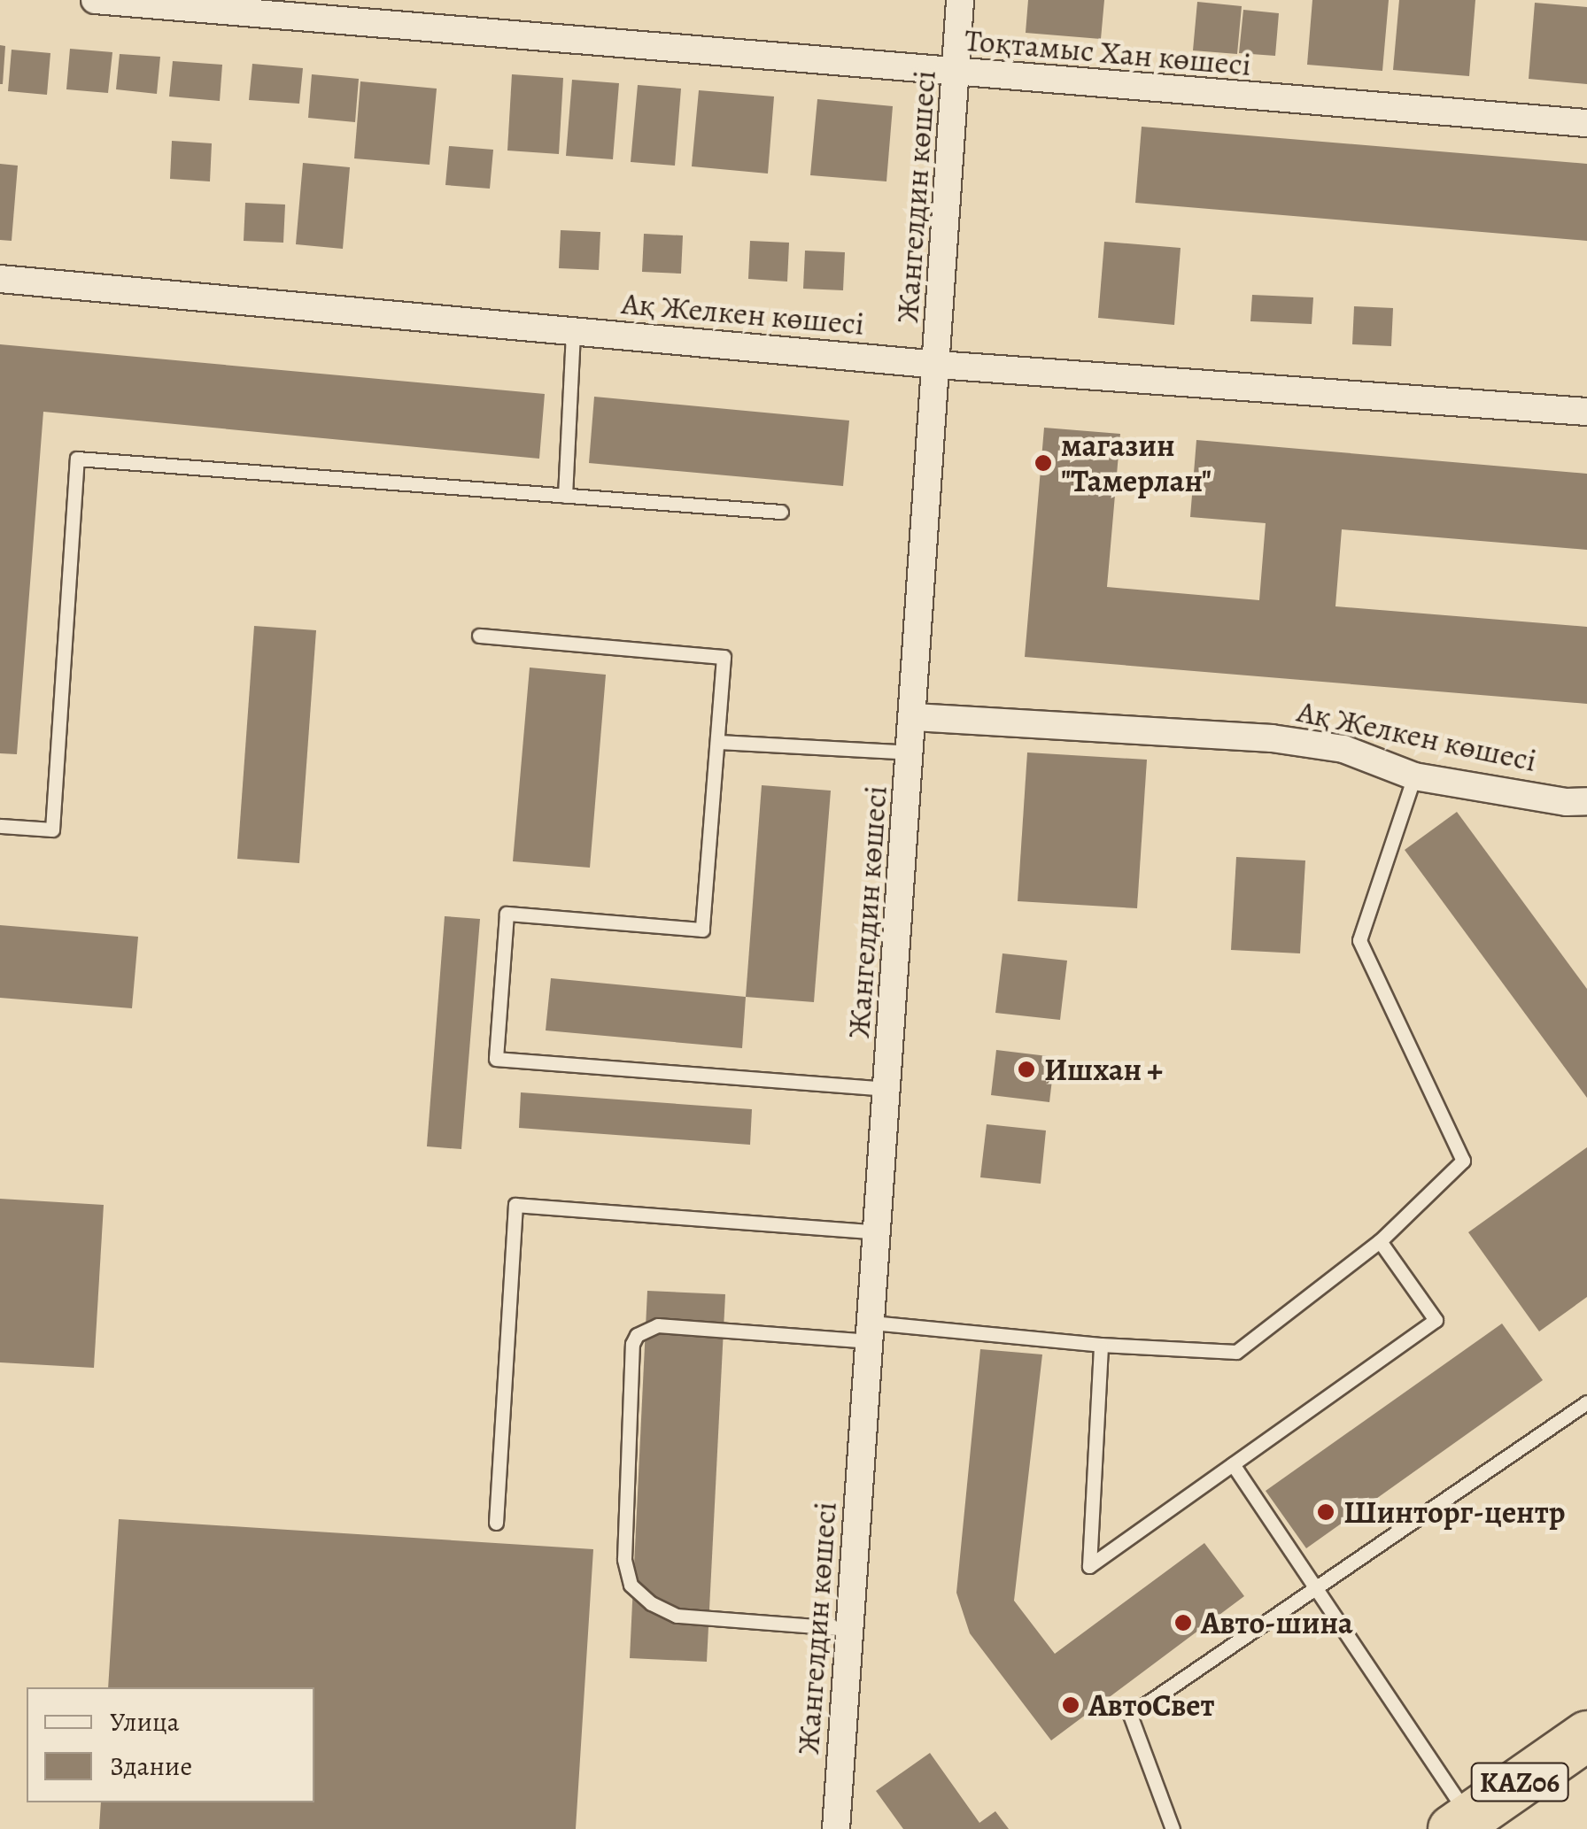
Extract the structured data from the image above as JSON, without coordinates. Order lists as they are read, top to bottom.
{
  "streets": {
    "highway": ["KАZ06"],
    "street": ["Тоқтамыс Хан көшесі", "Жангелдин көшесі", "Ақ Желкен көшесі"]
  },
  "crossings": [
    ["Тоқтамыс Хан көшесі", "Жангелдин көшесі"],
    ["Жангелдин көшесі", "Ақ Желкен көшесі"]
  ],
  "places": [
    "магазин \"Тамерлан\"",
    "Ишхан +",
    "Шинторг-центр",
    "Авто-шина",
    "АвтоСвет"
  ],
  "legend": ["Улица", "Здание"]
}
